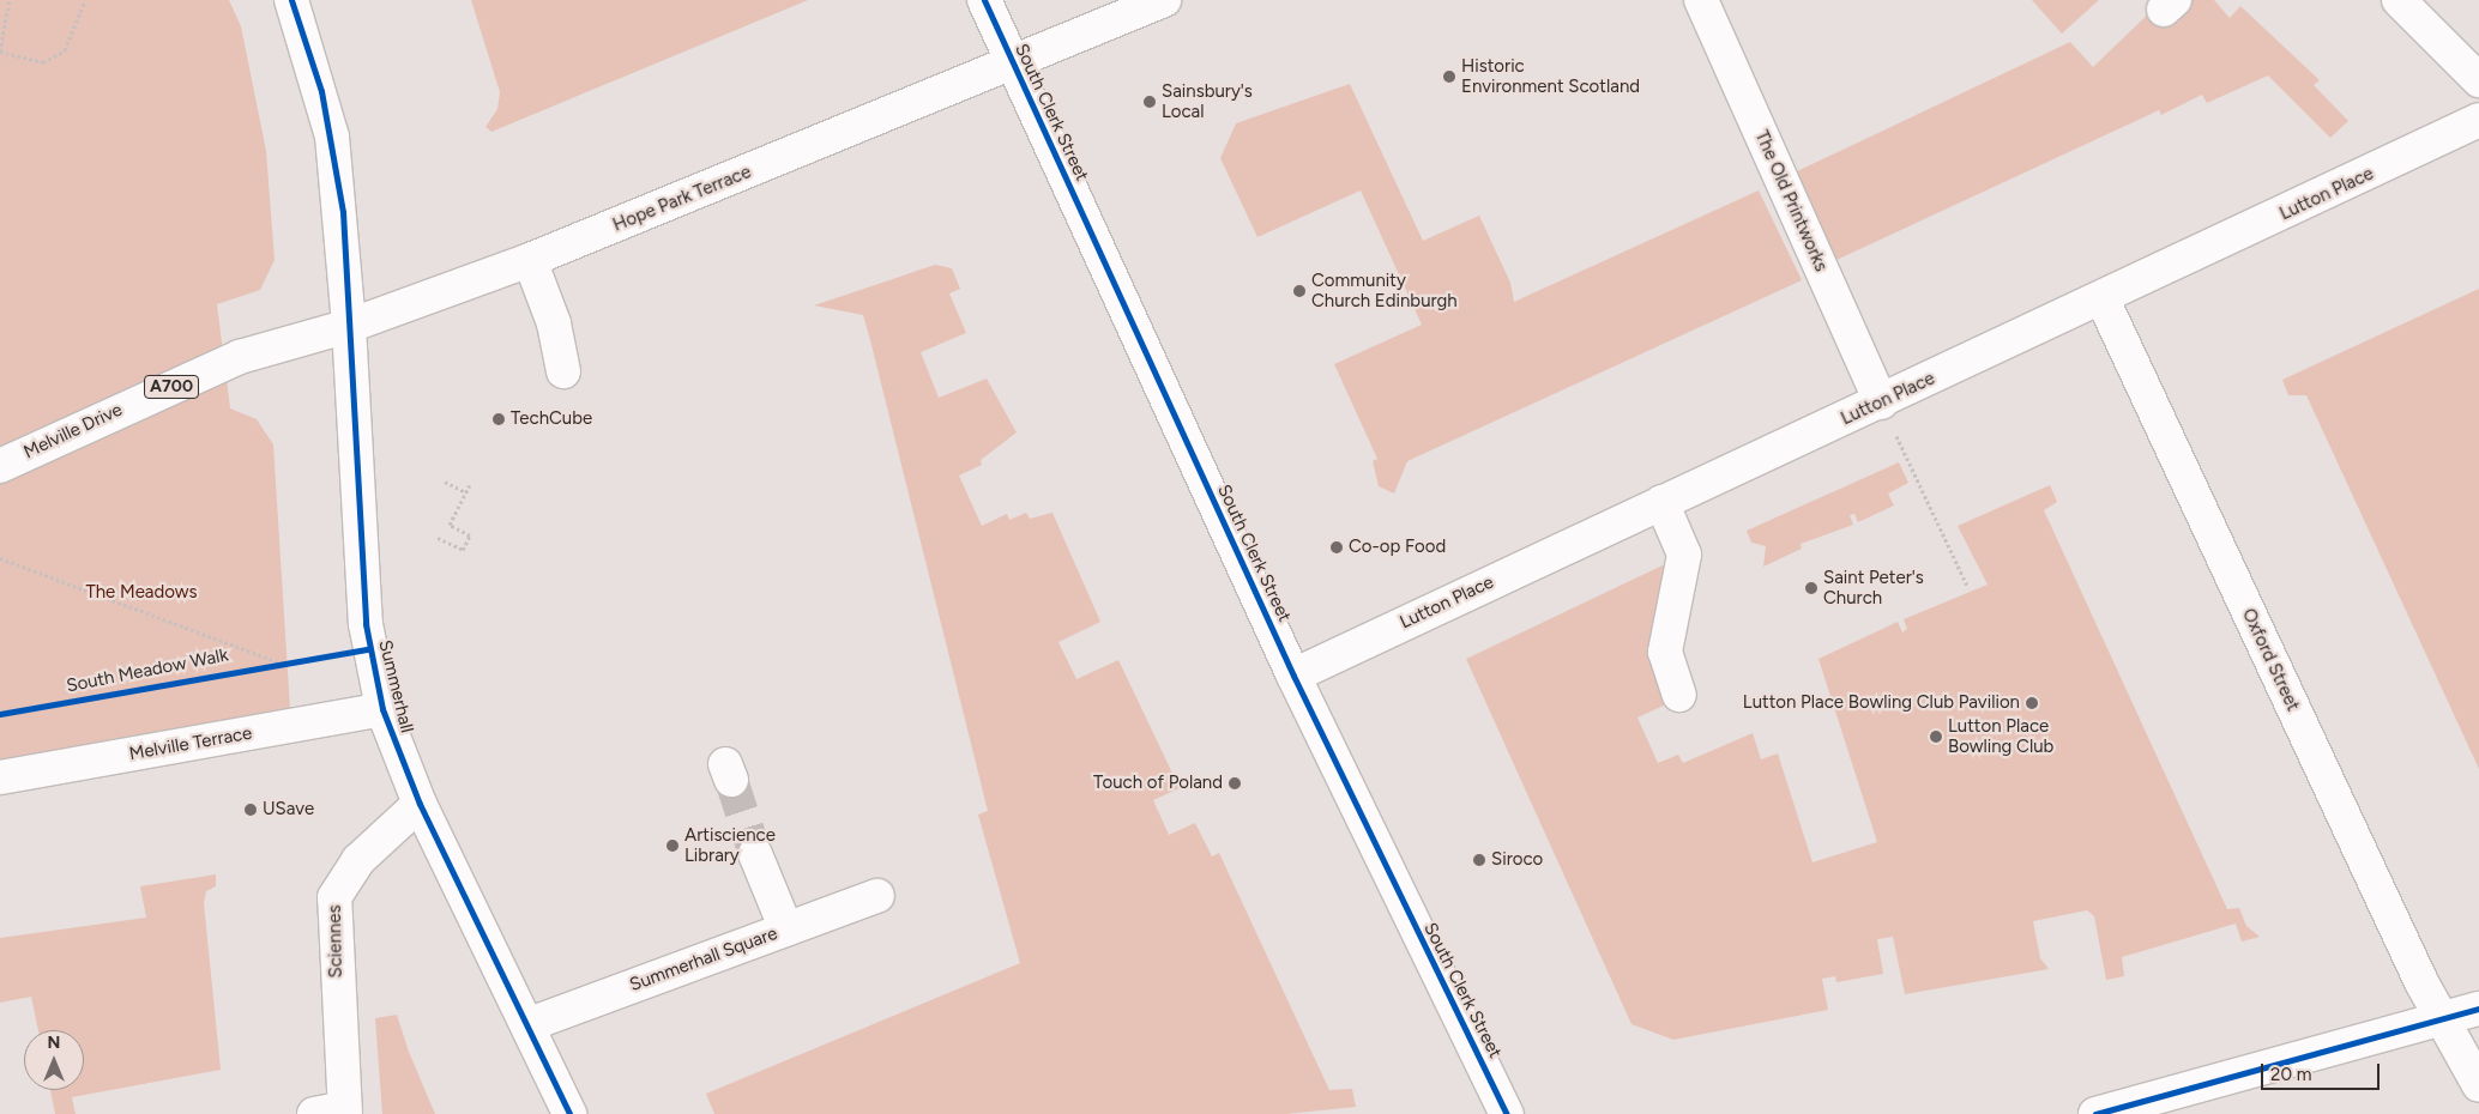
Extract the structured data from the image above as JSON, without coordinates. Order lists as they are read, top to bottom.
{
  "streets": {
    "street": [
      "South Clerk Street",
      "Lutton Place",
      "Hope Park Terrace",
      "The Old Printworks",
      "A700",
      "Melville Drive",
      "Oxford Street",
      "Summerhall",
      "Melville Terrace",
      "Sciennes",
      "Summerhall Square"
    ],
    "cycle path": ["South Meadow Walk"]
  },
  "crossings": [
    ["South Clerk Street", "Lutton Place"],
    ["South Clerk Street", "Hope Park Terrace"],
    ["Lutton Place", "The Old Printworks"],
    ["Lutton Place", "Oxford Street"],
    ["Hope Park Terrace", "Melville Drive"],
    ["Hope Park Terrace", "Summerhall"],
    ["Melville Drive", "Summerhall"],
    ["Summerhall", "Melville Terrace"],
    ["Summerhall", "Sciennes"],
    ["Summerhall", "Summerhall Square"]
  ],
  "parks": ["The Meadows"],
  "places": [
    "Historic Environment Scotland",
    "Sainsbury's Local",
    "Community Church Edinburgh",
    "TechCube",
    "Co-op Food",
    "Saint Peter's Church",
    "Lutton Place Bowling Club Pavilion",
    "Lutton Place Bowling Club",
    "Touch of Poland",
    "USave",
    "Artiscience Library",
    "Siroco"
  ],
  "scale_bar": "20 m",
  "north": "top"
}
